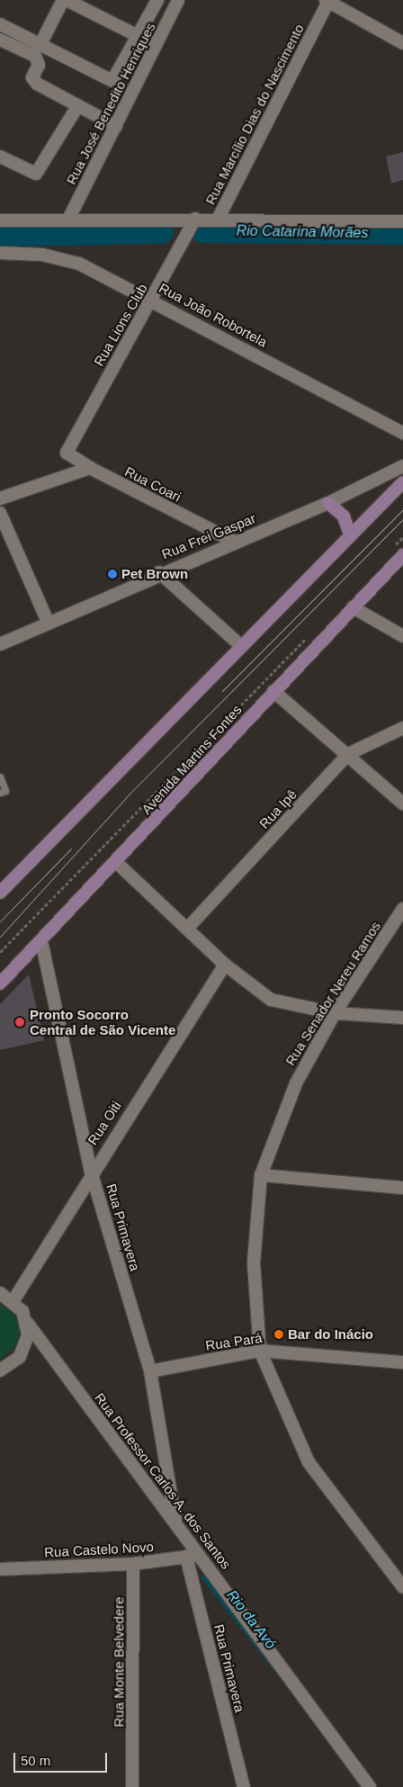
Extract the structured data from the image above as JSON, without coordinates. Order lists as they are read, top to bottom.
{
  "streets": {
    "main road": ["Avenida Martins Fontes"],
    "street": [
      "Rua José Benedito Henriques",
      "Rua Marcílio Dias do Nascimento",
      "Rua João Robortela",
      "Rua Lions Club",
      "Rua Coari",
      "Rua Frei Gaspar",
      "Rua Ipê",
      "Rua Senador Nereu Ramos",
      "Rua Oiti",
      "Rua Primavera",
      "Rua Pará",
      "Rua Professor Carlos A. dos Santos",
      "Rua Castelo Novo",
      "Rua Monte Belvedere"
    ]
  },
  "crossings": [
    ["Rua João Robortela", "Rua Lions Club"],
    ["Rua Lions Club", "Rua Coari"],
    ["Rua Coari", "Rua Frei Gaspar"],
    ["Avenida Martins Fontes", "Rua Primavera"],
    ["Rua Senador Nereu Ramos", "Rua Pará"],
    ["Rua Oiti", "Rua Primavera"],
    ["Rua Oiti", "Rua Professor Carlos A. dos Santos"],
    ["Rua Primavera", "Rua Pará"],
    ["Rua Primavera", "Rua Professor Carlos A. dos Santos"],
    ["Rua Primavera", "Rua Castelo Novo"],
    ["Rua Professor Carlos A. dos Santos", "Rua Castelo Novo"],
    ["Rua Castelo Novo", "Rua Monte Belvedere"]
  ],
  "water": ["Rio Catarina Morães", "Rio da Avó"],
  "places": ["Pet Brown", "Pronto Socorro Central de São Vicente", "Bar do Inácio"],
  "scale_bar": "50 m"
}
